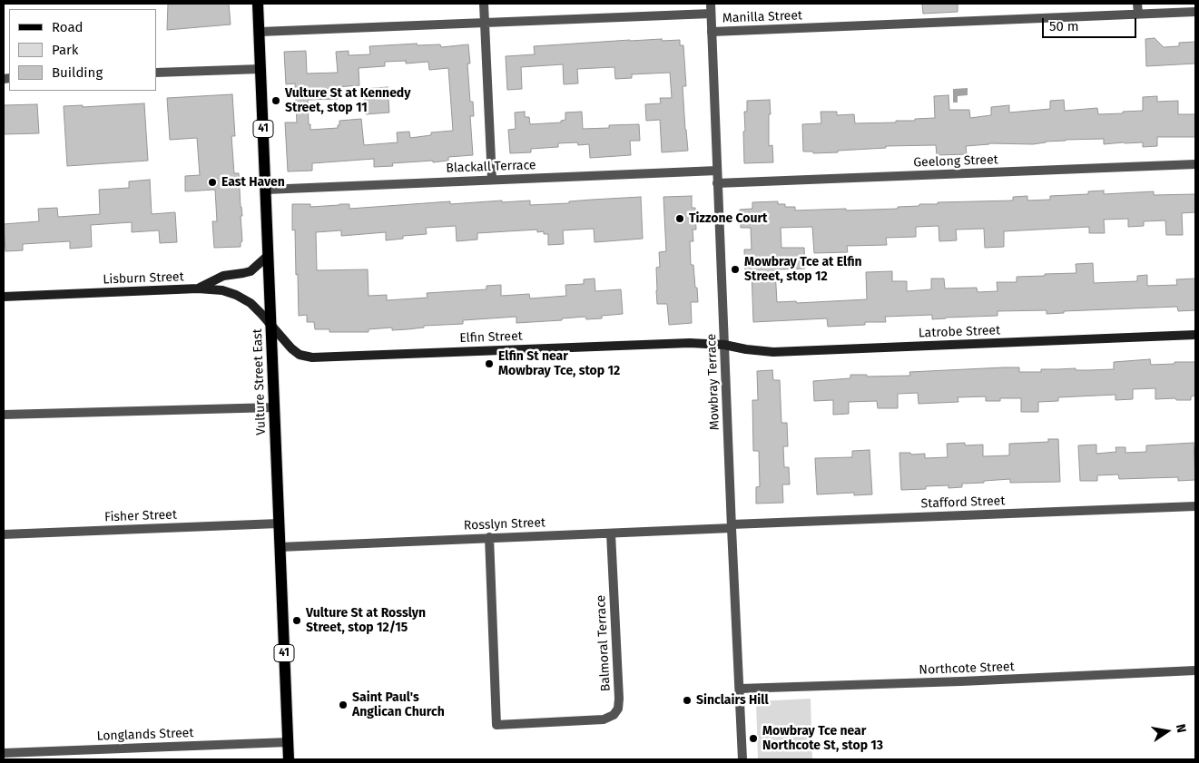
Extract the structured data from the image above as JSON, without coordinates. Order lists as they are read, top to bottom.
{
  "streets": {
    "main road": [
      "41",
      "Lisburn Street",
      "Latrobe Street",
      "Elfin Street",
      "Vulture Street East"
    ],
    "street": [
      "Manilla Street",
      "Geelong Street",
      "Blackall Terrace",
      "Mowbray Terrace",
      "Stafford Street",
      "Fisher Street",
      "Rosslyn Street",
      "Balmoral Terrace",
      "Northcote Street",
      "Longlands Street"
    ]
  },
  "crossings": [
    ["Manilla Street", "Mowbray Terrace"],
    ["Geelong Street", "Mowbray Terrace"],
    ["Blackall Terrace", "Vulture Street East"],
    ["Blackall Terrace", "Mowbray Terrace"],
    ["Lisburn Street", "Elfin Street"],
    ["Lisburn Street", "Vulture Street East"],
    ["Latrobe Street", "Elfin Street"],
    ["Latrobe Street", "Mowbray Terrace"],
    ["Elfin Street", "Vulture Street East"],
    ["Elfin Street", "Mowbray Terrace"],
    ["Vulture Street East", "Fisher Street"],
    ["Vulture Street East", "Rosslyn Street"],
    ["Vulture Street East", "Longlands Street"],
    ["Mowbray Terrace", "Stafford Street"],
    ["Mowbray Terrace", "Rosslyn Street"],
    ["Mowbray Terrace", "Northcote Street"],
    ["Stafford Street", "Rosslyn Street"],
    ["Rosslyn Street", "Balmoral Terrace"]
  ],
  "places": [
    "Vulture St at Kennedy Street, stop 11",
    "East Haven",
    "Tizzone Court",
    "Mowbray Tce at Elfin Street, stop 12",
    "Elfin St near Mowbray Tce, stop 12",
    "Vulture St at Rosslyn Street, stop 12/15",
    "Sinclairs Hill",
    "Saint Paul's Anglican Church",
    "Mowbray Tce near Northcote St, stop 13"
  ],
  "legend": ["Road", "Park", "Building"],
  "scale_bar": "50 m",
  "north": "right"
}
